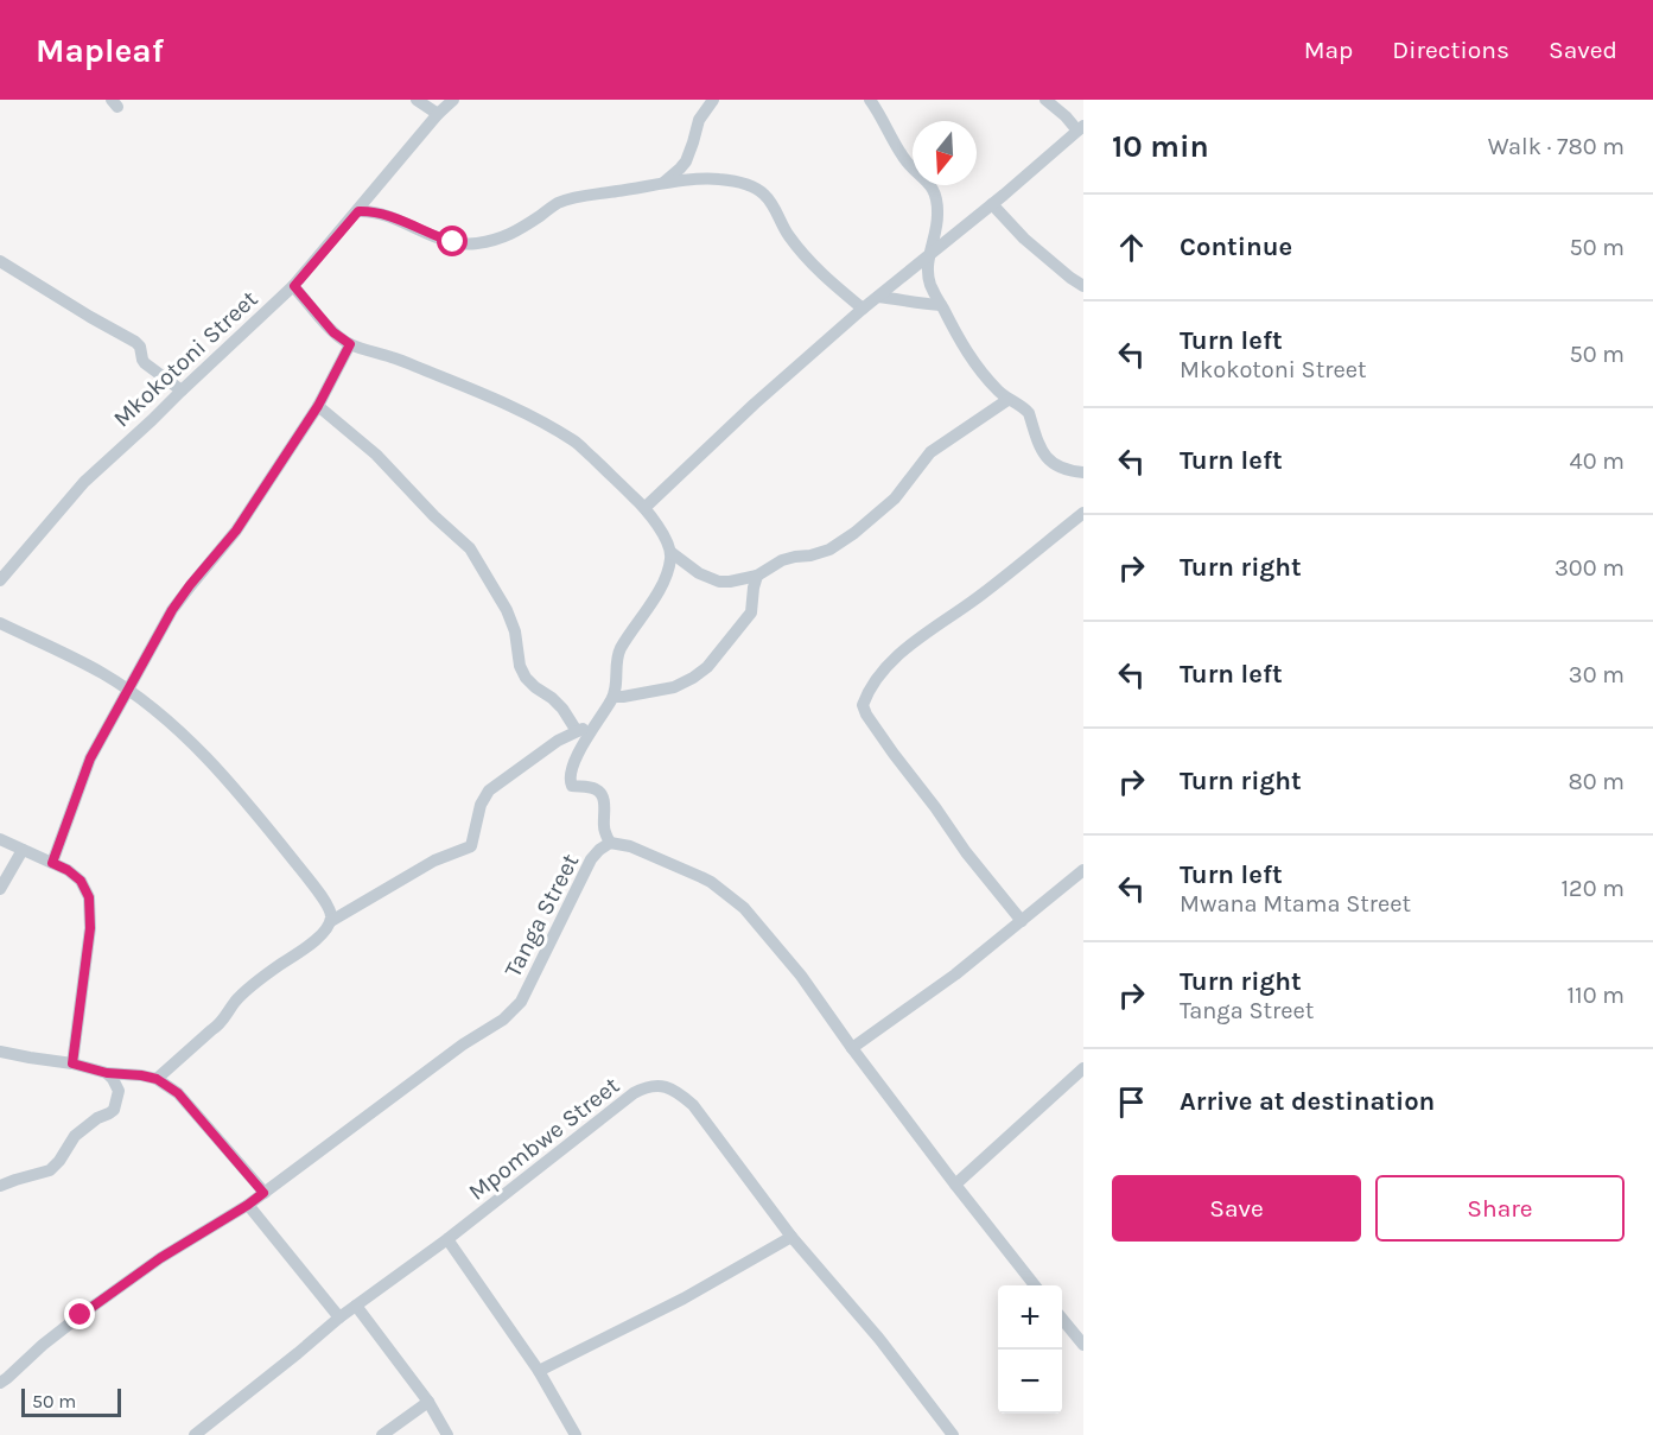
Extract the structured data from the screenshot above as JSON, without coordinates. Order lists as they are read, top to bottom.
{
  "streets": {
    "street": ["Mkokotoni Street", "Tanga Street", "Mpombwe Street"]
  },
  "scale_bar": "50 m",
  "north": "bottom",
  "page": {
    "header": "Mapleaf",
    "nav": ["Map", "Directions", "Saved"],
    "heading": ["10 min", "Walk · 780 m"],
    "list": [
      ["Continue", "50 m"],
      ["Turn left", "Mkokotoni Street", "50 m"],
      ["Turn left", "40 m"],
      ["Turn right", "300 m"],
      ["Turn left", "30 m"],
      ["Turn right", "80 m"],
      ["Turn left", "Mwana Mtama Street", "120 m"],
      ["Turn right", "Tanga Street", "110 m"],
      "Arrive at destination"
    ],
    "buttons": ["Save", "Share"],
    "map_buttons": ["+", "−"],
    "scale": "50 m"
  }
}
